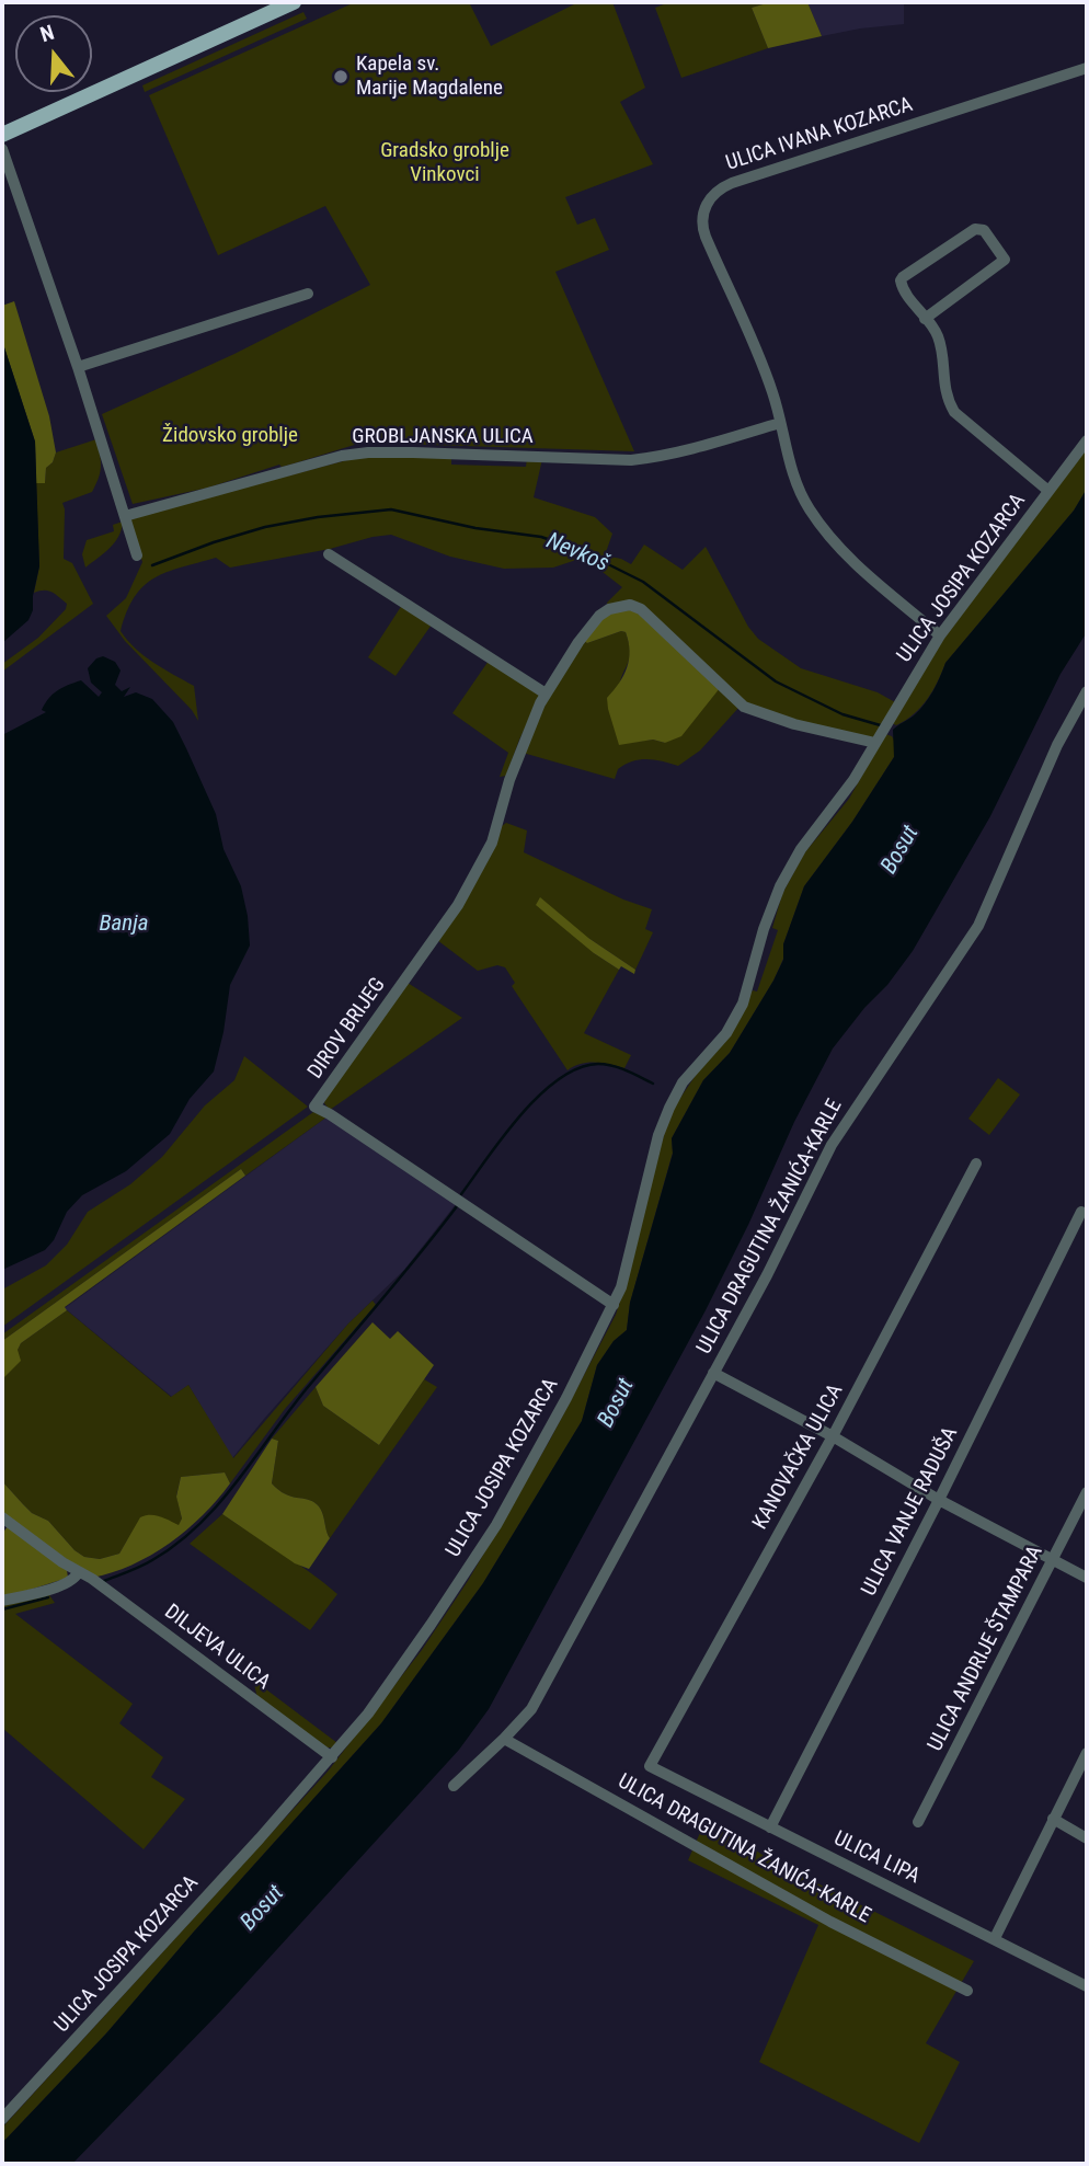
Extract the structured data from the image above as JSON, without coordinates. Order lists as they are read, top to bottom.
{
  "streets": {
    "street": [
      "ULICA IVANA KOZARCA",
      "GROBLJANSKA ULICA",
      "ULICA JOSIPA KOZARCA",
      "DIROV BRIJEG",
      "ULICA DRAGUTINA ŽANIĆA-KARLE",
      "KANOVAČKA ULICA",
      "ULICA VANJE RADUŠA",
      "DILJEVA ULICA",
      "ULICA ANDRIJE ŠTAMPARA",
      "ULICA LIPA"
    ]
  },
  "crossings": [
    ["ULICA IVANA KOZARCA", "GROBLJANSKA ULICA"],
    ["ULICA IVANA KOZARCA", "ULICA JOSIPA KOZARCA"],
    ["ULICA JOSIPA KOZARCA", "DIROV BRIJEG"],
    ["ULICA JOSIPA KOZARCA", "DILJEVA ULICA"],
    ["KANOVAČKA ULICA", "ULICA LIPA"],
    ["ULICA VANJE RADUŠA", "ULICA LIPA"]
  ],
  "water": ["Nevkoš", "Bosut", "Banja"],
  "parks": ["Gradsko groblje Vinkovci", "Židovsko groblje"],
  "places": ["Kapela sv. Marije Magdalene"],
  "north": "top"
}
